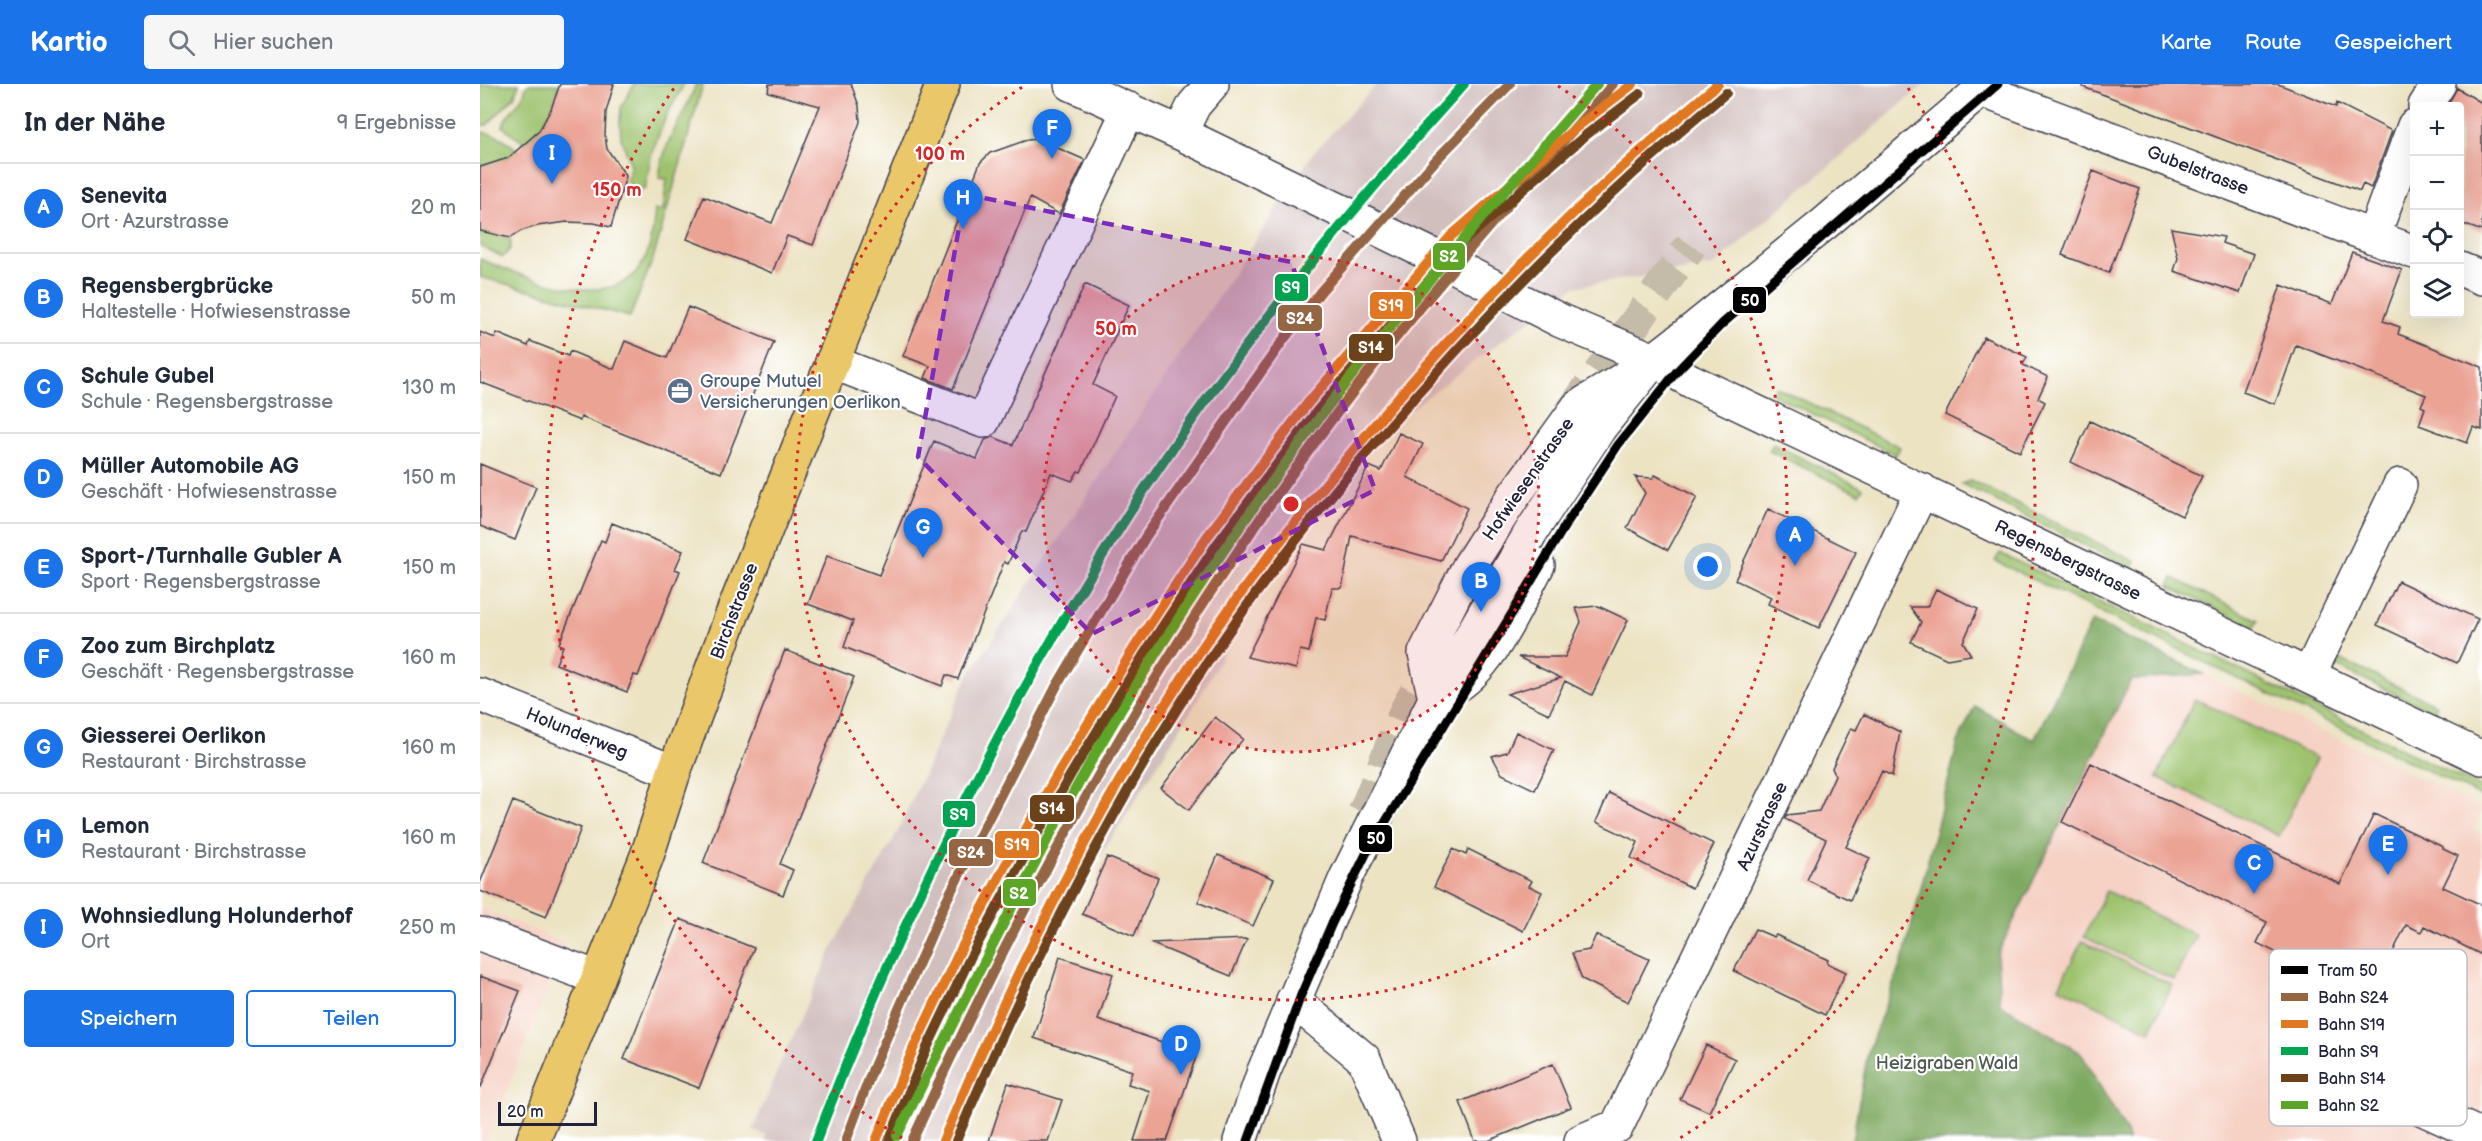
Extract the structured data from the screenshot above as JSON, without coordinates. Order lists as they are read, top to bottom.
{
  "streets": {
    "main road": ["Birchstrasse"],
    "street": [
      "Gubelstrasse",
      "Hofwiesenstrasse",
      "Regensbergstrasse",
      "Holunderweg",
      "Azurstrasse"
    ]
  },
  "crossings": [
    ["Gubelstrasse", "Hofwiesenstrasse"],
    ["Hofwiesenstrasse", "Regensbergstrasse"],
    ["Regensbergstrasse", "Azurstrasse"],
    ["Birchstrasse", "Holunderweg"]
  ],
  "parks": ["Heizigraben Wald"],
  "places": {
    "office": ["Groupe Mutuel Versicherungen Oerlikon"]
  },
  "lines": [
    "tram line 50",
    "rail line S24",
    "rail line S19",
    "rail line S9",
    "rail line S2",
    "rail line S14"
  ],
  "legend": [
    "Tram 50",
    "Bahn S24",
    "Bahn S19",
    "Bahn S9",
    "Bahn S14",
    "Bahn S2"
  ],
  "scale_bar": "20 m",
  "page": {
    "header": "Kartio",
    "search": "Hier suchen",
    "nav": ["Karte", "Route", "Gespeichert"],
    "heading": ["In der Nähe", "9 Ergebnisse"],
    "map_buttons": ["+", "−"],
    "pins": [
      "F",
      "I",
      "H",
      "G",
      "A",
      "B",
      "E",
      "C",
      "D"
    ],
    "list": [
      {
        "mark": "A",
        "name": "Senevita",
        "note": "Ort · Azurstrasse",
        "value": "20 m"
      },
      {
        "mark": "B",
        "name": "Regensbergbrücke",
        "note": "Haltestelle · Hofwiesenstrasse",
        "value": "50 m"
      },
      {
        "mark": "C",
        "name": "Schule Gubel",
        "note": "Schule · Regensbergstrasse",
        "value": "130 m"
      },
      {
        "mark": "D",
        "name": "Müller Automobile AG",
        "note": "Geschäft · Hofwiesenstrasse",
        "value": "150 m"
      },
      {
        "mark": "E",
        "name": "Sport-/Turnhalle Gubler A",
        "note": "Sport · Regensbergstrasse",
        "value": "150 m"
      },
      {
        "mark": "F",
        "name": "Zoo zum Birchplatz",
        "note": "Geschäft · Regensbergstrasse",
        "value": "160 m"
      },
      {
        "mark": "G",
        "name": "Giesserei Oerlikon",
        "note": "Restaurant · Birchstrasse",
        "value": "160 m"
      },
      {
        "mark": "H",
        "name": "Lemon",
        "note": "Restaurant · Birchstrasse",
        "value": "160 m"
      },
      {
        "mark": "I",
        "name": "Wohnsiedlung Holunderhof",
        "note": "Ort",
        "value": "250 m"
      }
    ],
    "buttons": ["Speichern", "Teilen"],
    "scale": "20 m"
  },
  "rings": ["100 m", "150 m", "50 m"]
}
